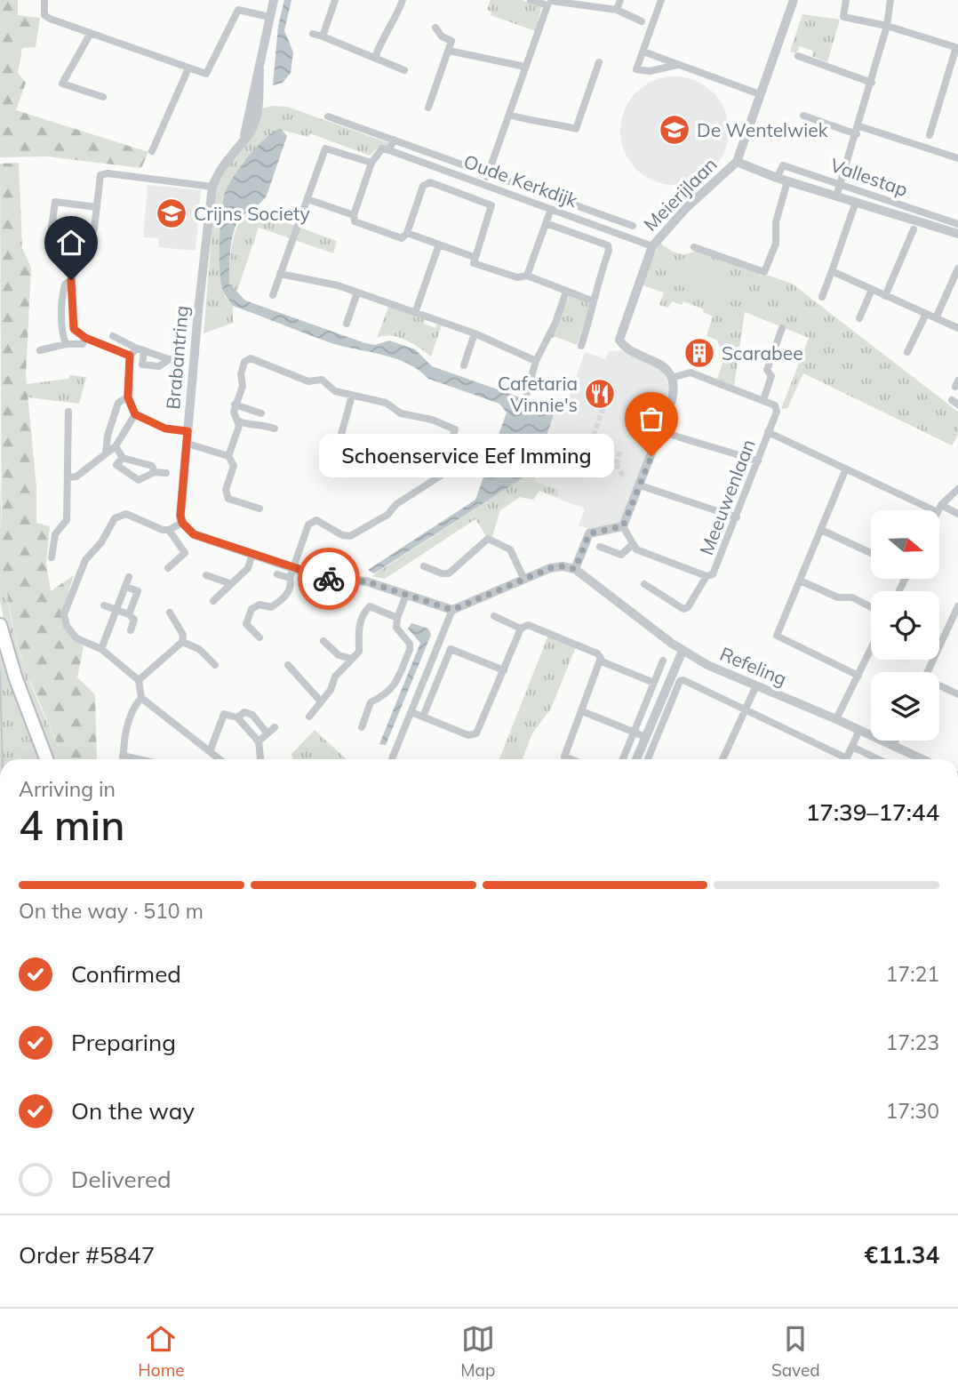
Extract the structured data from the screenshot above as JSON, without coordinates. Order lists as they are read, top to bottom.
{
  "streets": {
    "street": [
      "Vallestap",
      "Oude Kerkdijk",
      "Meierijlaan",
      "Brabantring",
      "Meeuwenlaan",
      "Refeling"
    ]
  },
  "crossings": [
    ["Vallestap", "Meierijlaan"],
    ["Oude Kerkdijk", "Meierijlaan"]
  ],
  "places": {
    "school or university": ["De Wentelwiek", "Crijns Society"],
    "building": ["Scarabee"],
    "restaurant": ["Cafetaria Vinnie's"],
    "other": ["Schoenservice Eef Imming"]
  },
  "north": "right",
  "page": {
    "bubble": "Schoenservice Eef Imming",
    "heading": ["4 min", "Arriving in", "17:39–17:44"],
    "panel": ["Order #5847", "€11.34"],
    "bar": "On the way · 510 m",
    "list": [
      ["Confirmed", "17:21"],
      ["Preparing", "17:23"],
      ["On the way", "17:30"],
      "Delivered"
    ],
    "tabs": ["Home", "Map", "Saved"]
  }
}
